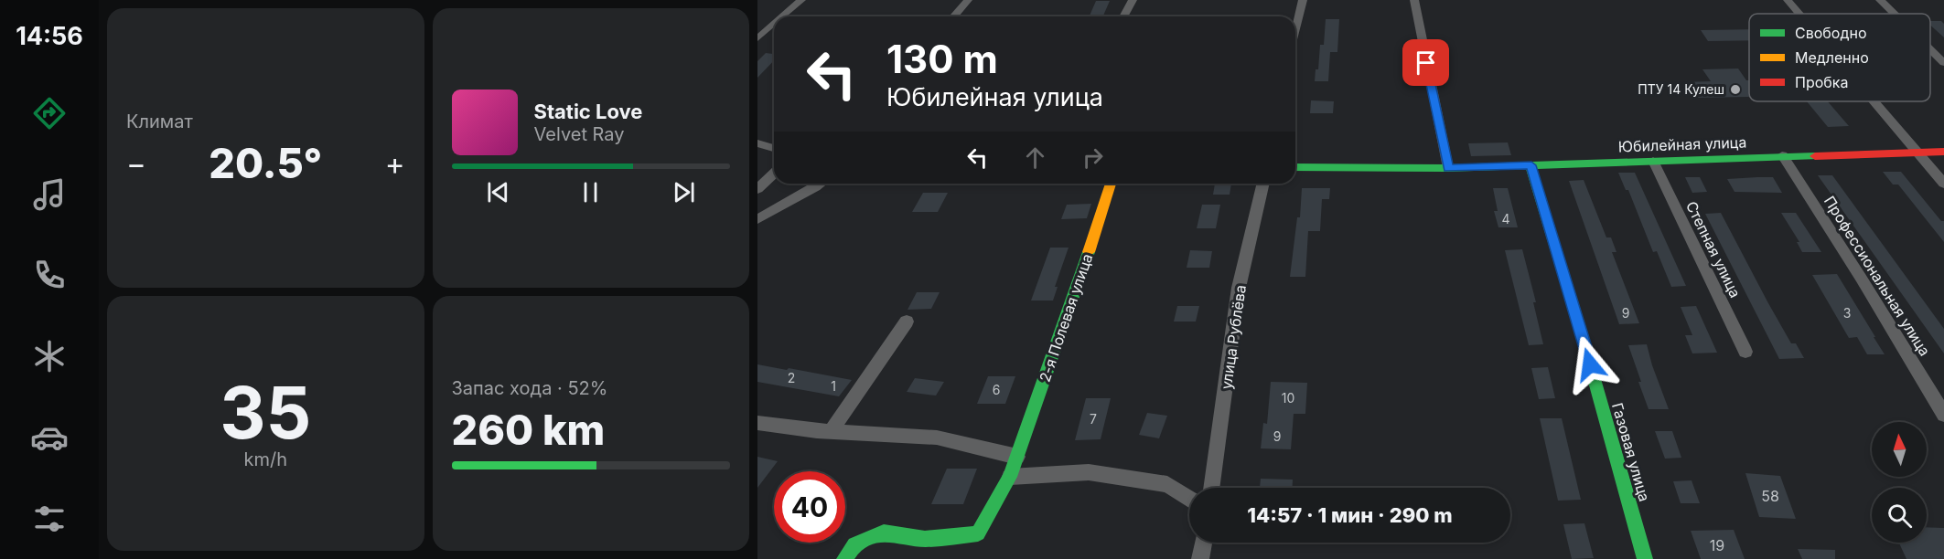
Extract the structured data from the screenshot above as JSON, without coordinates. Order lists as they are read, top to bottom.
{
  "streets": {
    "street": [
      "Юбилейная улица",
      "Степная улица",
      "Профессиональная улица",
      "2-я Полевая улица",
      "улица Рублёва",
      "Газовая улица"
    ]
  },
  "crossings": [
    ["Юбилейная улица", "Степная улица"],
    ["Юбилейная улица", "Профессиональная улица"],
    ["Юбилейная улица", "Газовая улица"]
  ],
  "places": ["ПТУ 14 Кулеш"],
  "house_numbers": [
    "4",
    "9",
    "3",
    "2",
    "1",
    "6",
    "10",
    "7",
    "9",
    "58",
    "19"
  ],
  "legend": ["Свободно", "Медленно", "Пробка"],
  "north": "top",
  "page": {
    "tabs": "14:56",
    "tile": [
      "Климат",
      ["35", "km/h"],
      ["Запас хода · 52%", "260 km"]
    ],
    "turn": ["130 m", "Юбилейная улица"],
    "song": ["Static Love", "Velvet Ray"],
    "heat": ["−", "20.5°", "+"],
    "limit": "40",
    "trip": "14:57 · 1 мин · 290 m"
  }
}
